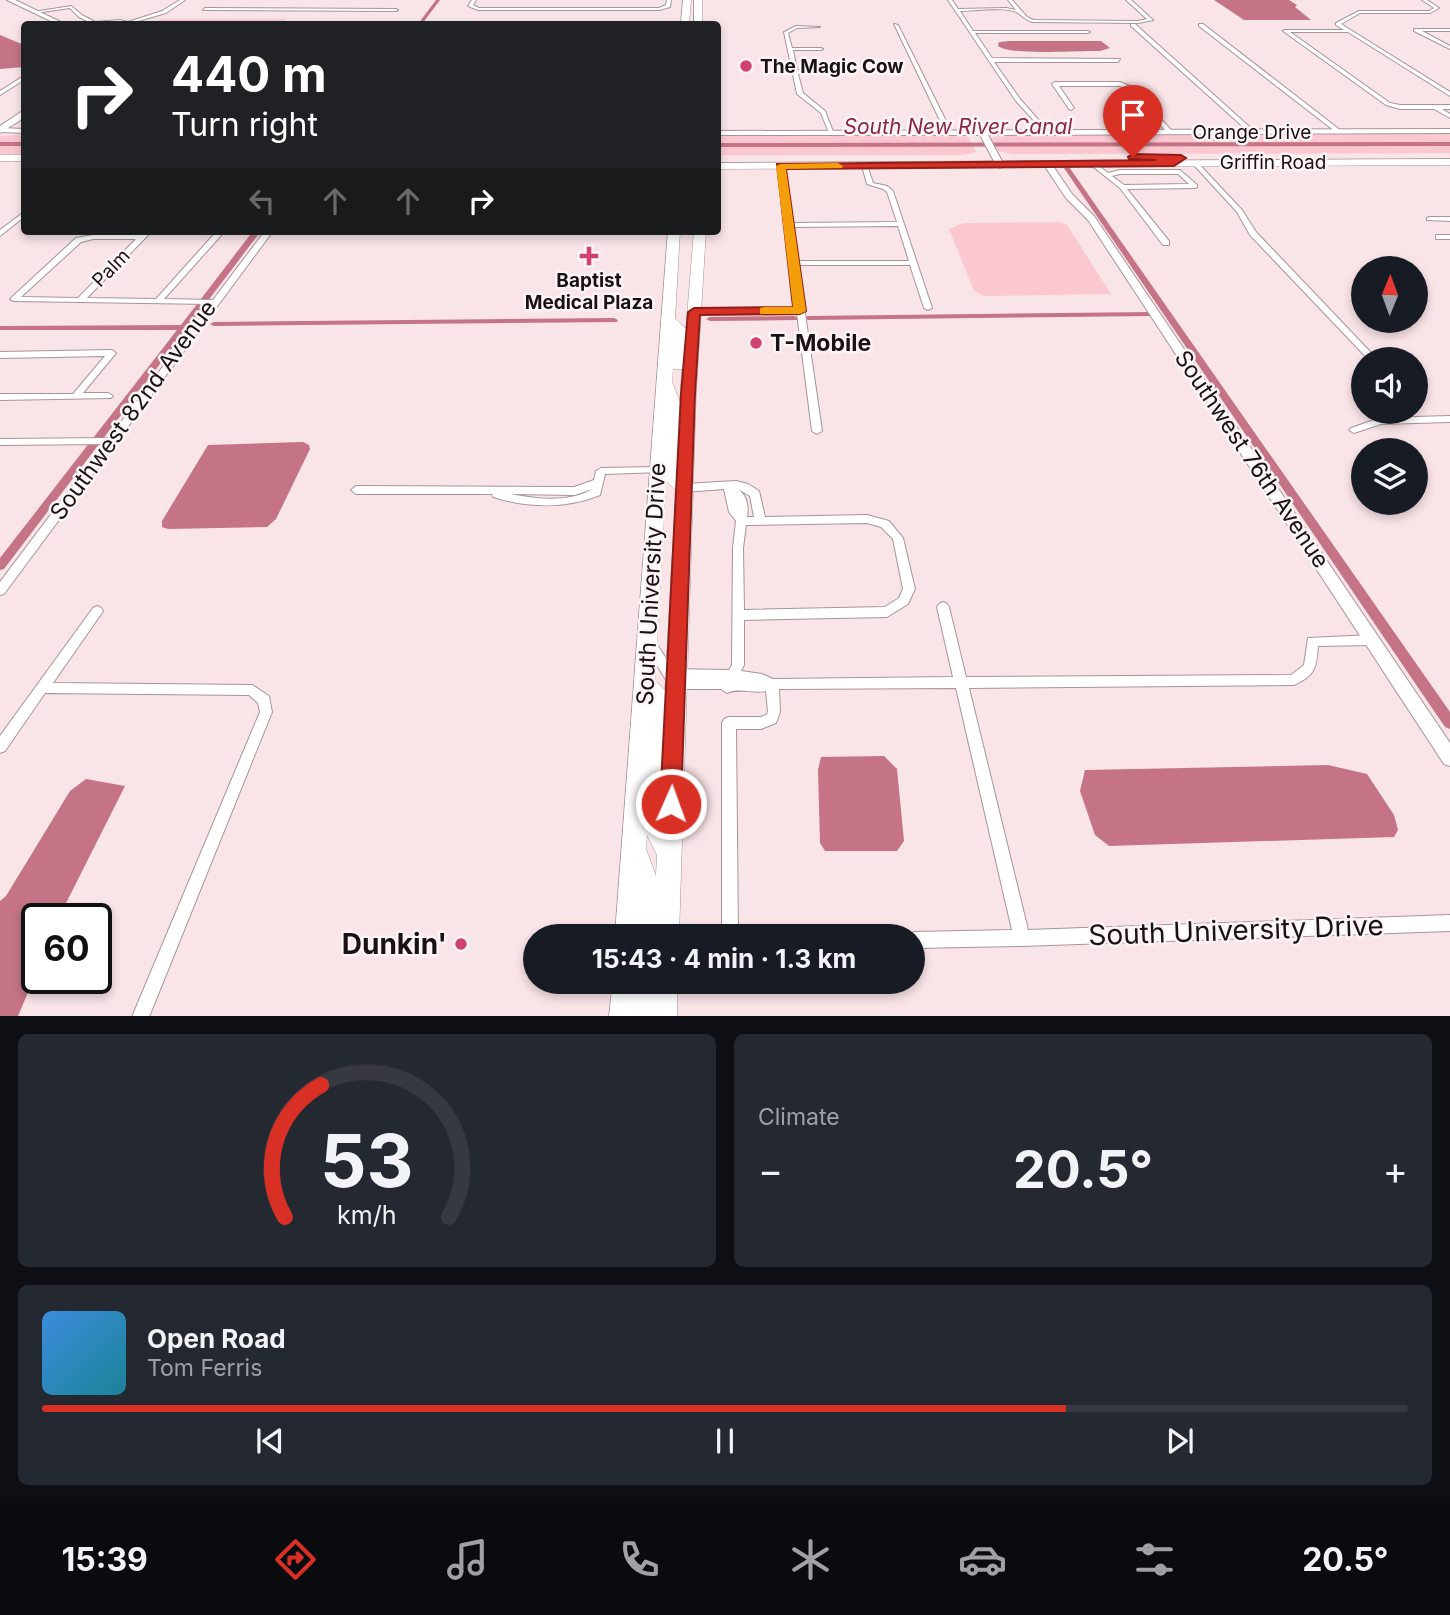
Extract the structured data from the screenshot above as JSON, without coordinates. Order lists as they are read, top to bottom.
{
  "streets": {
    "main road": ["Griffin Road", "South University Drive"],
    "street": [
      "Orange Drive",
      "Palm",
      "Southwest 82nd Avenue",
      "Southwest 76th Avenue"
    ]
  },
  "crossings": [
    ["Griffin Road", "Southwest 76th Avenue"]
  ],
  "water": ["South New River Canal"],
  "places": {
    "other": ["The Magic Cow", "T-Mobile", "Dunkin'"],
    "health": ["Baptist Medical Plaza"]
  },
  "north": "top",
  "page": {
    "turn": ["440 m", "Turn right"],
    "limit": "60",
    "trip": "15:43 · 4 min · 1.3 km",
    "tile": "Climate",
    "heat": ["−", "20.5°", "+"],
    "song": ["Open Road", "Tom Ferris"],
    "tabs": ["15:39", "20.5°"],
    "gauge": ["53", "km/h"]
  }
}
